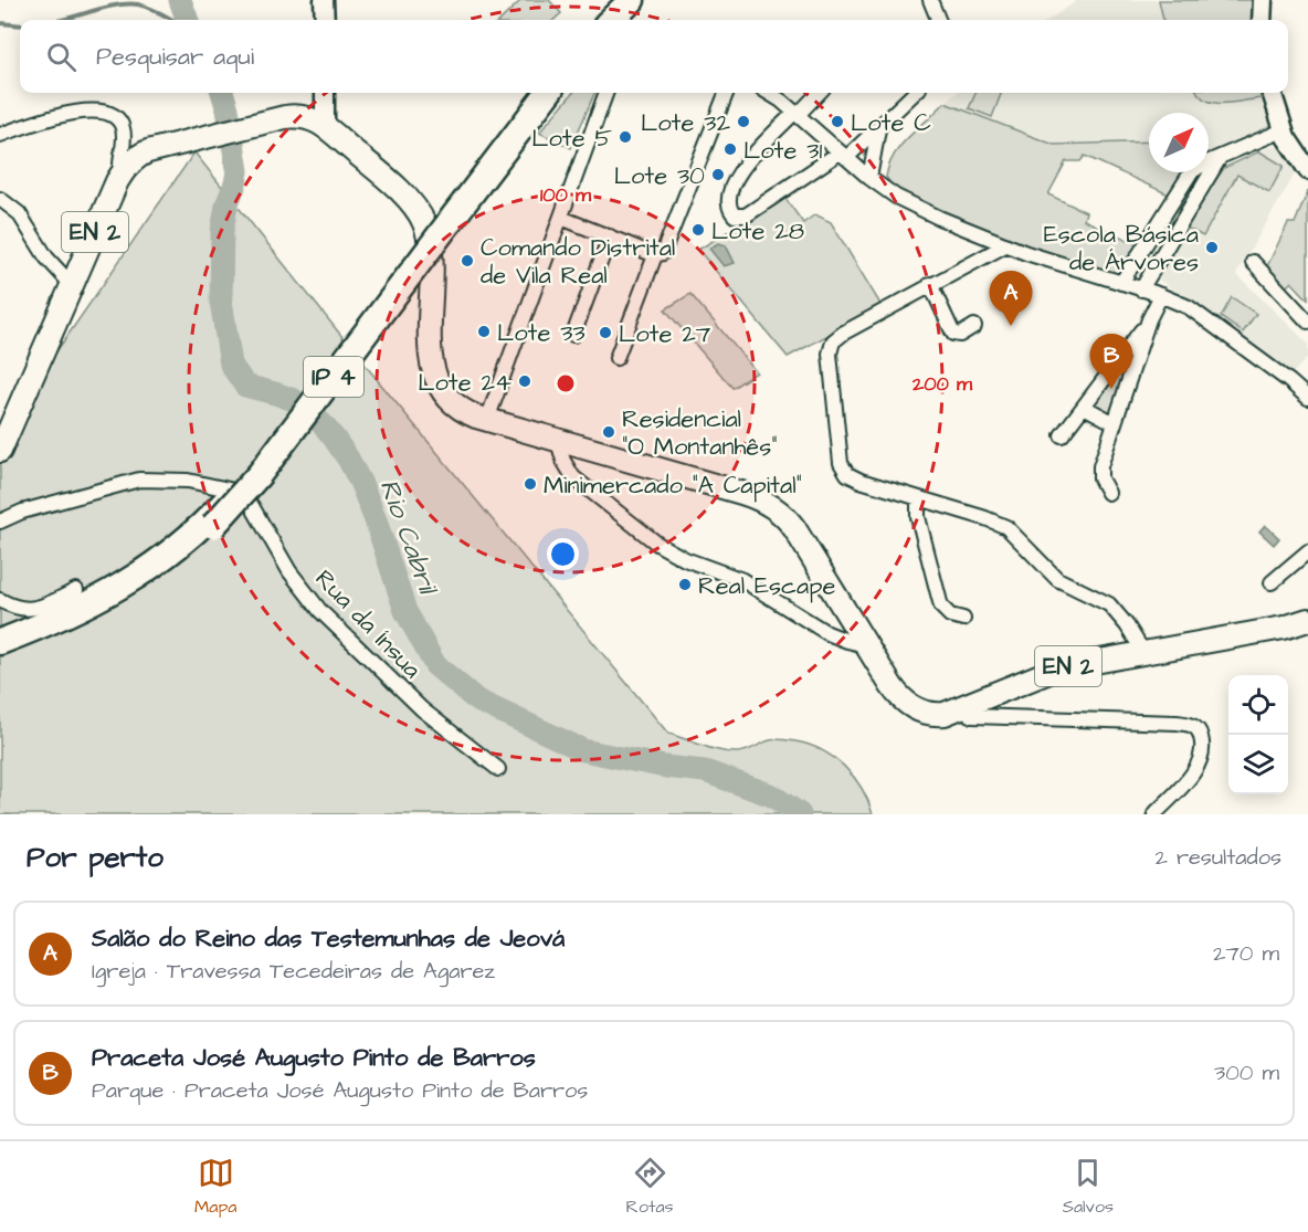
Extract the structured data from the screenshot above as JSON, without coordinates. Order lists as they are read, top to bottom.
{
  "streets": {
    "highway": ["IP 4"],
    "main road": ["EN 2"],
    "street": ["Rua da Ínsua"]
  },
  "water": ["Rio Cabril"],
  "places": [
    "Lote 32",
    "Lote C",
    "Lote 5",
    "Lote 31",
    "Lote 30",
    "Lote 28",
    "Escola Básica de Árvores",
    "Comando Distrital de Vila Real",
    "Lote 33",
    "Lote 27",
    "Lote 24",
    "Residencial \"O Montanhês\"",
    "Minimercado \"A Capital\"",
    "Real Escape"
  ],
  "north": "top right",
  "page": {
    "search": "Pesquisar aqui",
    "pins": ["A", "B"],
    "heading": ["Por perto", "2 resultados"],
    "list": [
      {
        "mark": "A",
        "name": "Salão do Reino das Testemunhas de Jeová",
        "note": "Igreja · Travessa Tecedeiras de Agarez",
        "value": "270 m"
      },
      {
        "mark": "B",
        "name": "Praceta José Augusto Pinto de Barros",
        "note": "Parque · Praceta José Augusto Pinto de Barros",
        "value": "300 m"
      }
    ],
    "nav": ["Mapa", "Rotas", "Salvos"]
  },
  "rings": ["100 m", "200 m"]
}
